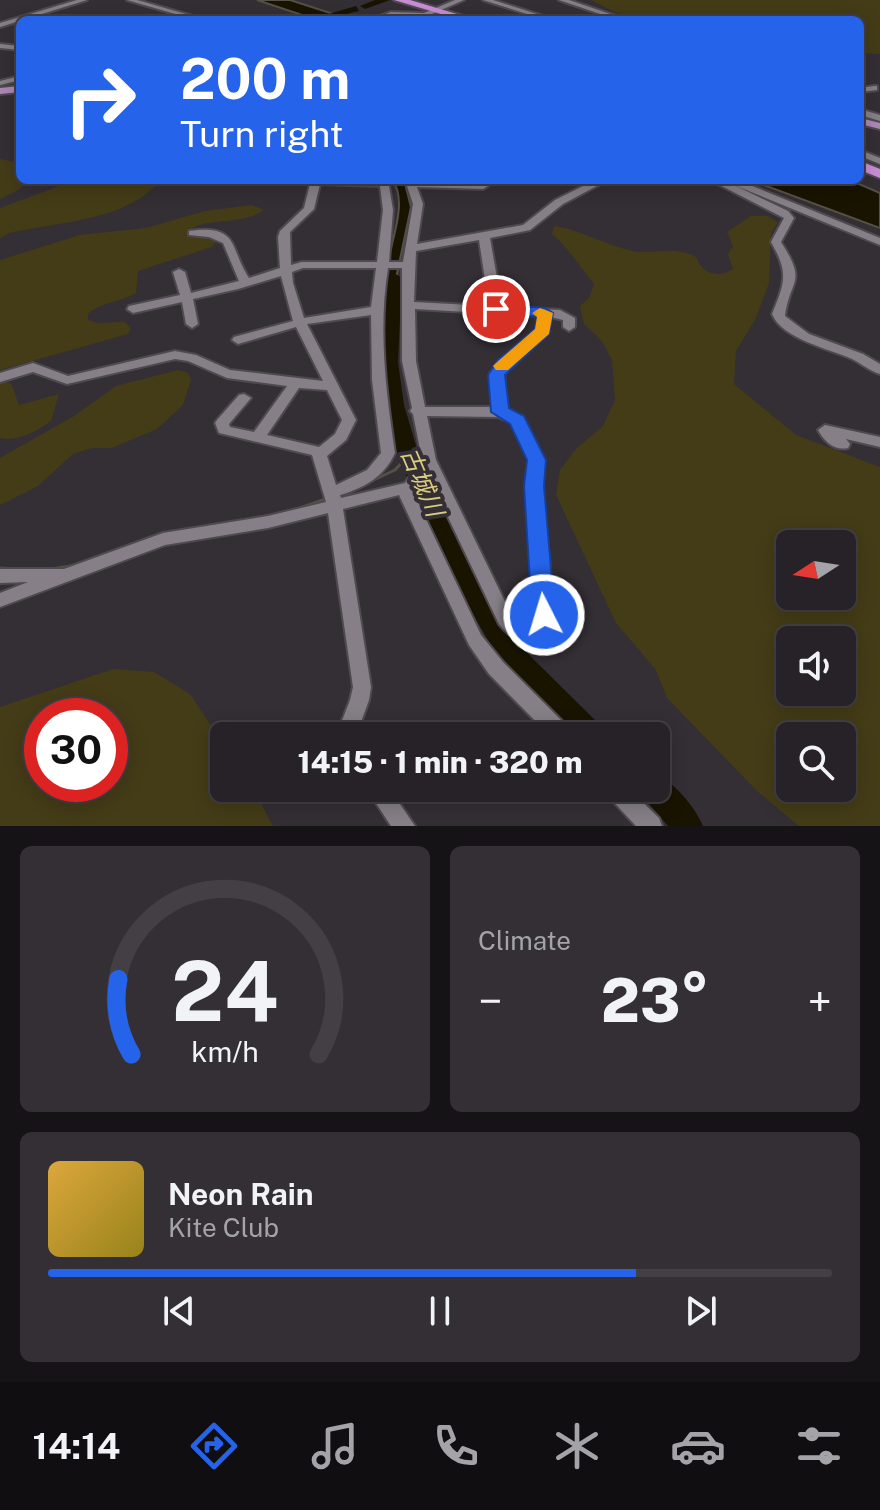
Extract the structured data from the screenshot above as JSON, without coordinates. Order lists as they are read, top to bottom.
{
  "water": ["古城川"],
  "north": "left",
  "page": {
    "turn": ["200 m", "Turn right"],
    "limit": "30",
    "trip": "14:15 · 1 min · 320 m",
    "tile": "Climate",
    "heat": ["−", "23°", "+"],
    "song": ["Neon Rain", "Kite Club"],
    "tabs": "14:14",
    "gauge": ["24", "km/h"]
  }
}
